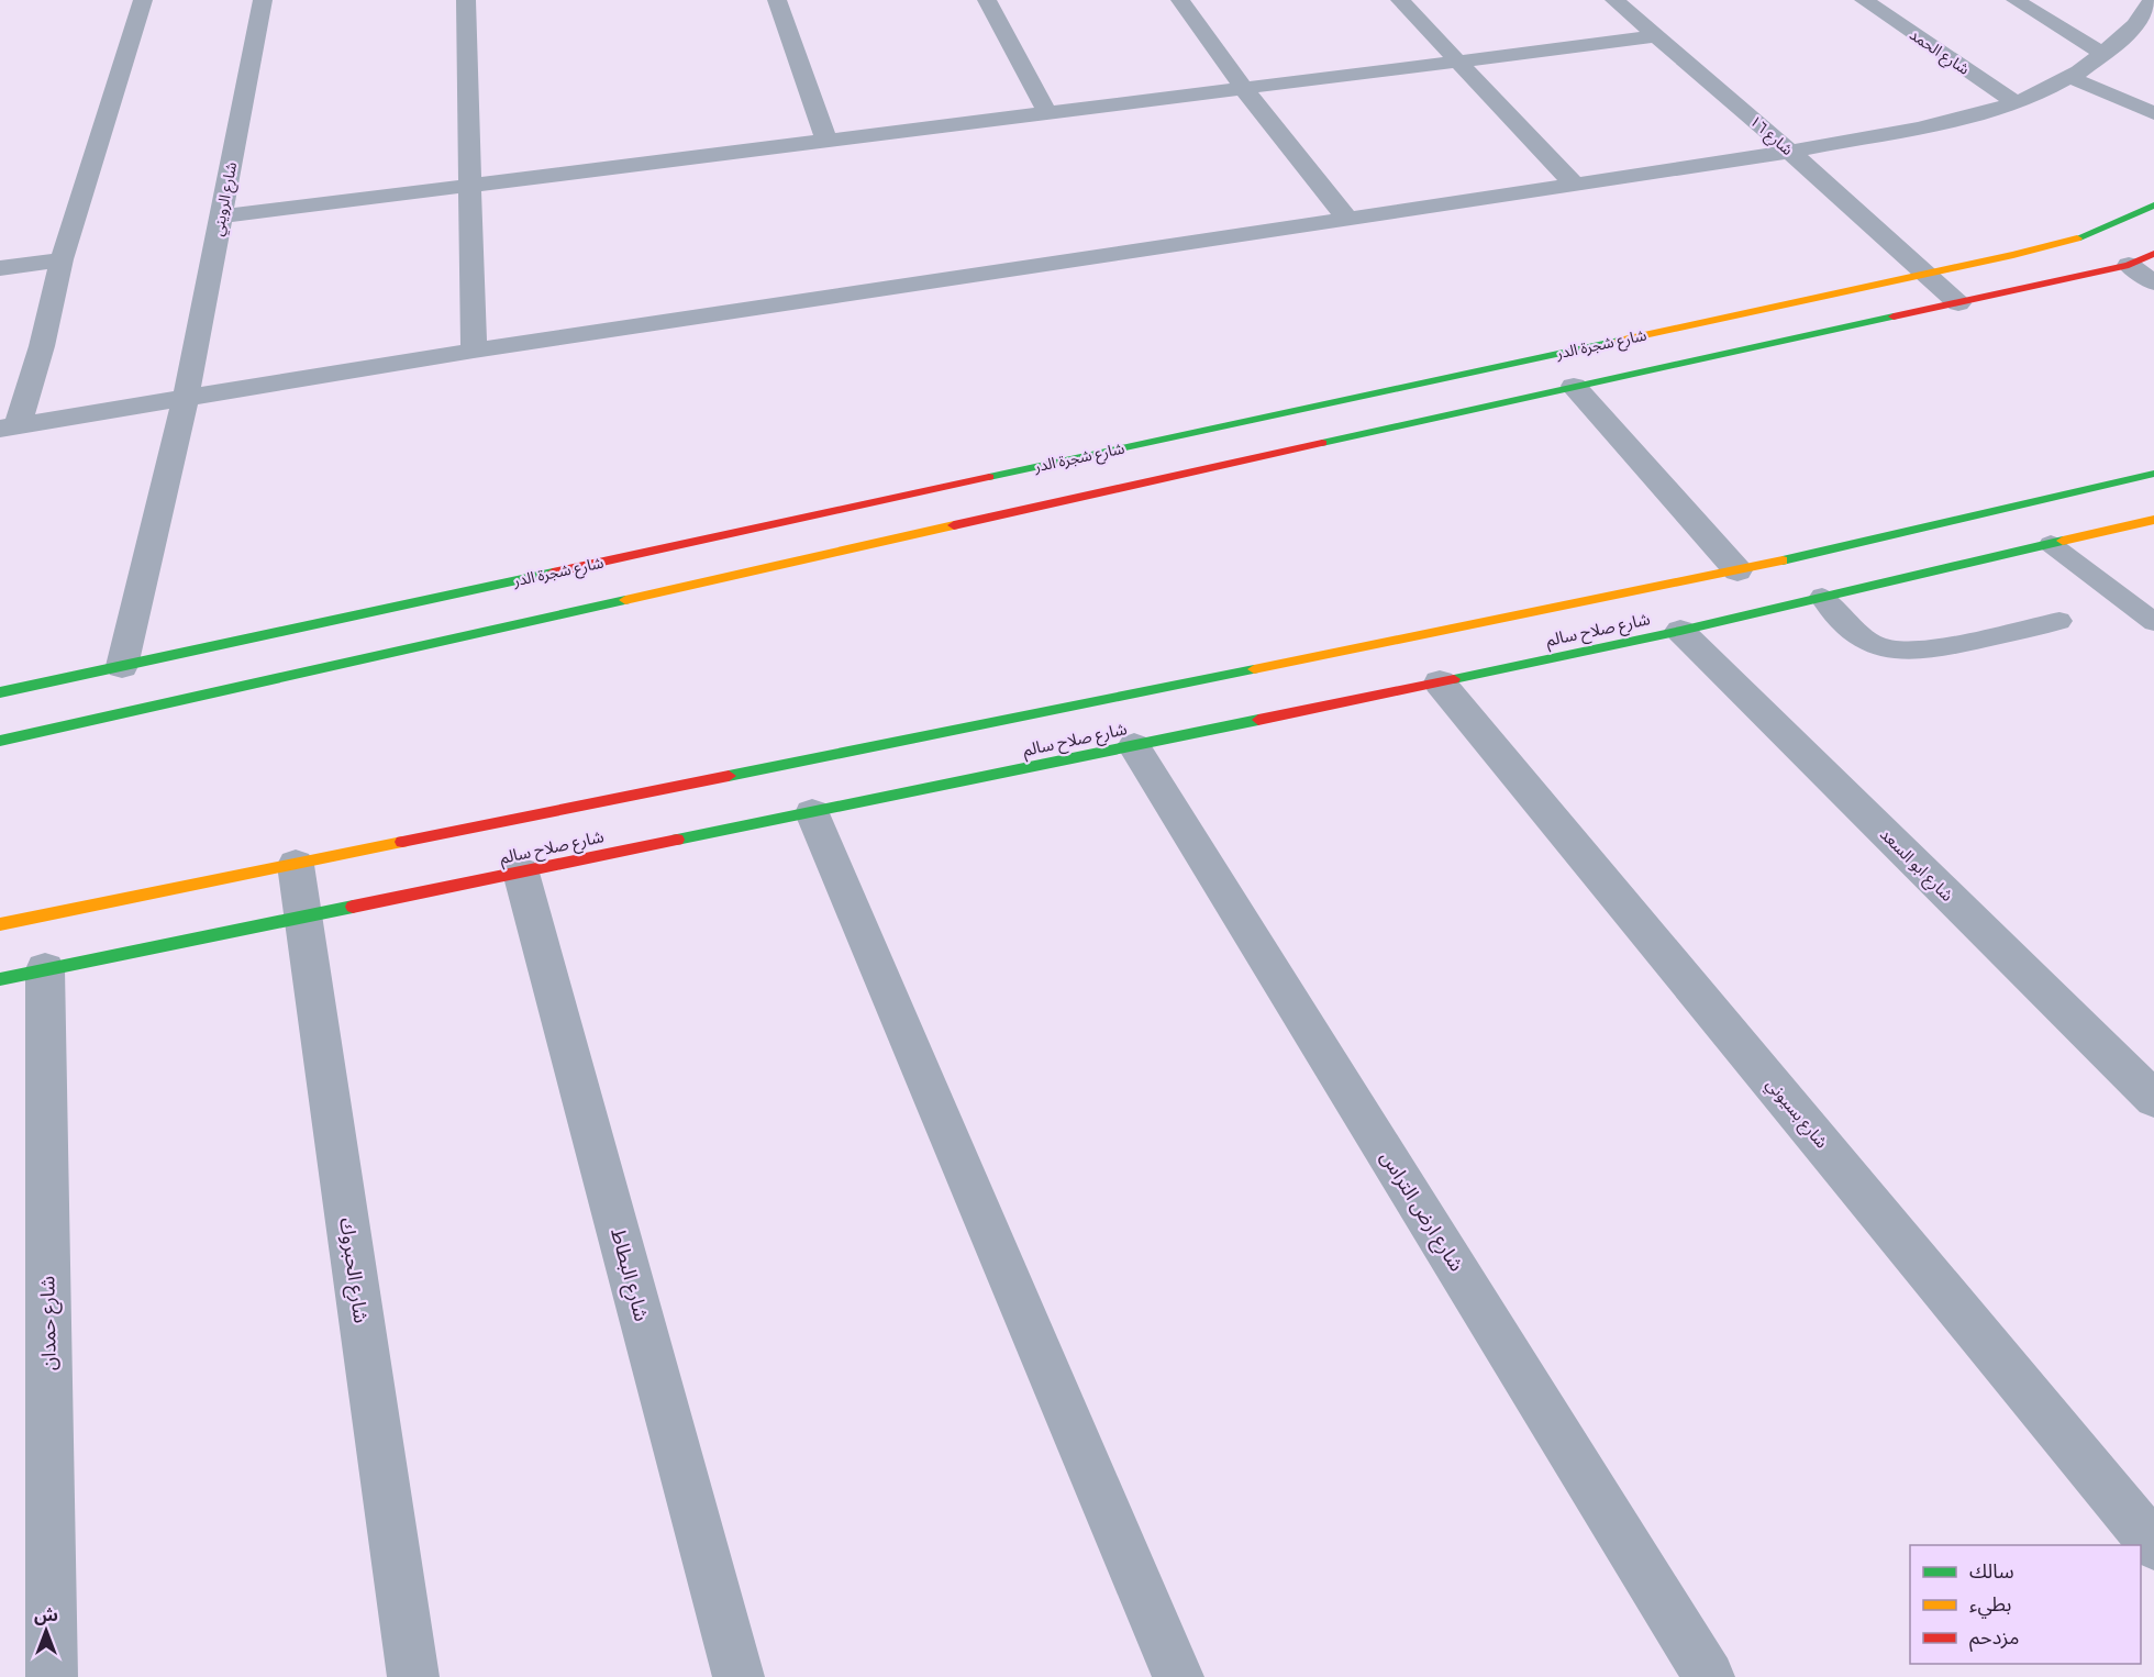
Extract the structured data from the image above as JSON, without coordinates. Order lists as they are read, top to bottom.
{
  "streets": {
    "street": [
      "شارع الحمد",
      "شارع ١٦",
      "شارع الرويني",
      "شارع شجرة الدر",
      "شارع صلاح سالم",
      "شارع ابو السعد",
      "شارع بسيوني",
      "شارع ارض التراس",
      "شارع الحبروك",
      "شارع البطاط",
      "شارع حمدان"
    ]
  },
  "crossings": [
    ["شارع ١٦", "شارع شجرة الدر"],
    ["شارع الرويني", "شارع شجرة الدر"],
    ["شارع صلاح سالم", "شارع ابو السعد"],
    ["شارع صلاح سالم", "شارع بسيوني"],
    ["شارع صلاح سالم", "شارع ارض التراس"],
    ["شارع صلاح سالم", "شارع الحبروك"],
    ["شارع صلاح سالم", "شارع البطاط"],
    ["شارع صلاح سالم", "شارع حمدان"]
  ],
  "legend": ["سالك", "بطيء", "مزدحم"],
  "north": "top"
}
